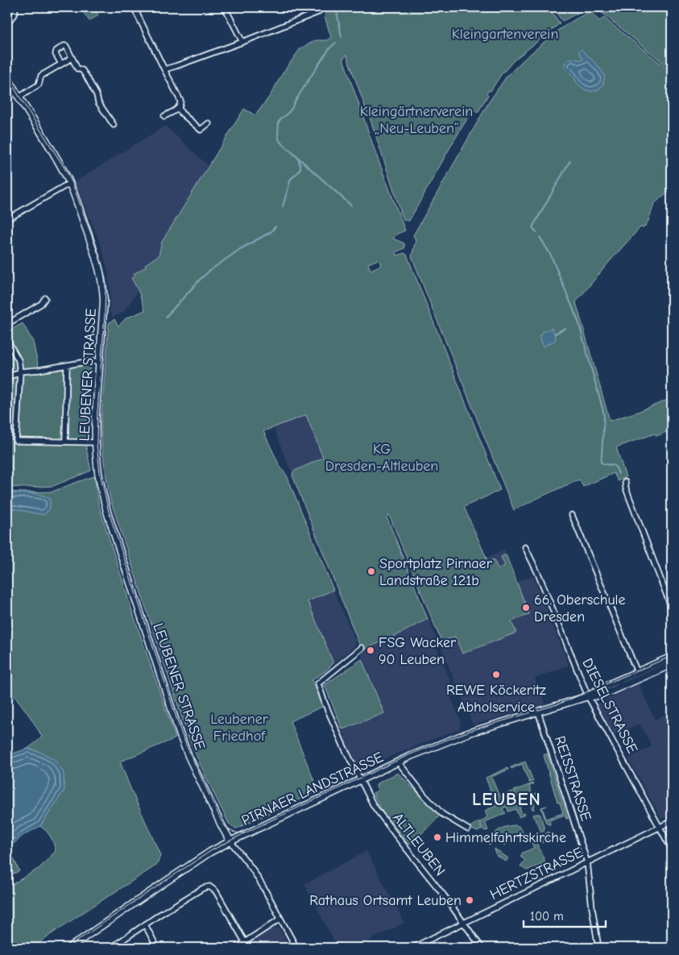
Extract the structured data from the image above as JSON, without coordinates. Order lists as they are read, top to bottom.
{
  "streets": {
    "street": [
      "LEUBENER STRASSE",
      "DIESELSTRASSE",
      "REISSTRASSE",
      "PIRNAER LANDSTRASSE",
      "ALTLEUBEN",
      "HERTZSTRASSE"
    ]
  },
  "crossings": [
    ["LEUBENER STRASSE", "PIRNAER LANDSTRASSE"],
    ["DIESELSTRASSE", "PIRNAER LANDSTRASSE"],
    ["DIESELSTRASSE", "HERTZSTRASSE"],
    ["REISSTRASSE", "PIRNAER LANDSTRASSE"],
    ["REISSTRASSE", "HERTZSTRASSE"],
    ["PIRNAER LANDSTRASSE", "ALTLEUBEN"],
    ["ALTLEUBEN", "HERTZSTRASSE"]
  ],
  "districts": ["LEUBEN"],
  "parks": [
    "Kleingartenverein",
    "Kleingärtnerverein „Neu-Leuben“",
    "KG Dresden-Altleuben",
    "Leubener Friedhof"
  ],
  "places": [
    "Sportplatz Pirnaer Landstraße 121b",
    "66. Oberschule Dresden",
    "FSG Wacker 90 Leuben",
    "REWE Köckeritz Abholservice",
    "Himmelfahrtskirche",
    "Rathaus Ortsamt Leuben"
  ],
  "scale_bar": "100 m"
}
